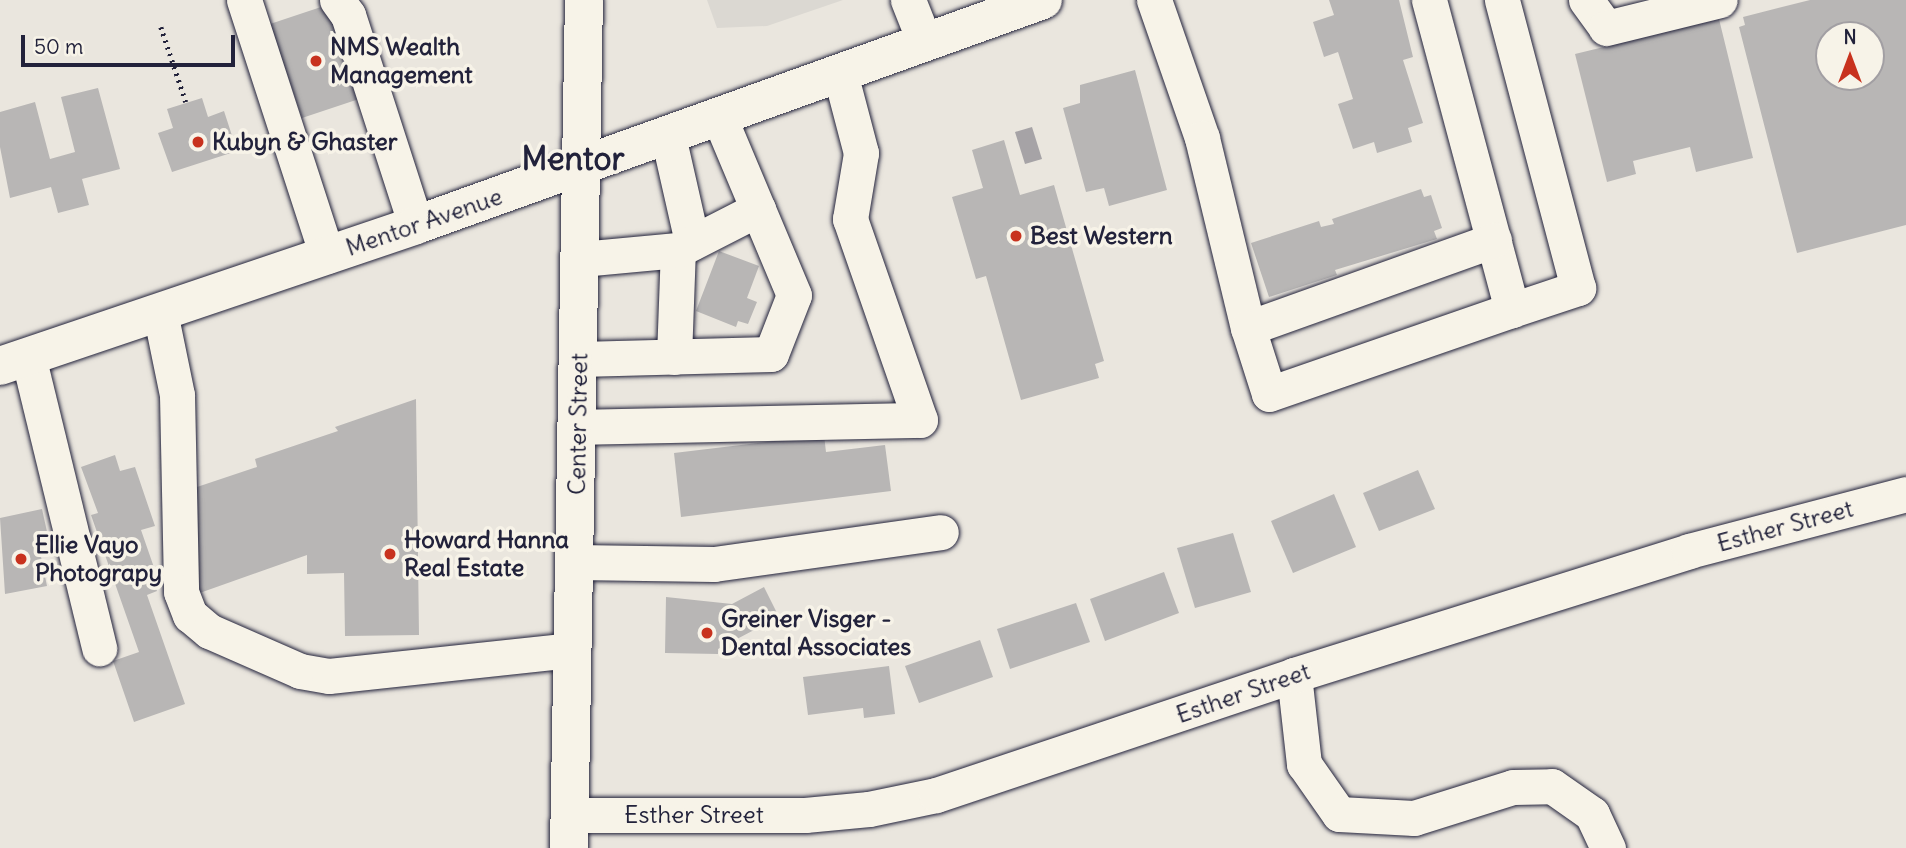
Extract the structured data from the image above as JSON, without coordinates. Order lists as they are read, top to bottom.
{
  "streets": {
    "main road": ["Mentor Avenue", "Center Street"],
    "street": ["Esther Street"]
  },
  "crossings": [
    ["Mentor Avenue", "Center Street"],
    ["Center Street", "Esther Street"]
  ],
  "districts": ["Mentor"],
  "places": [
    "NMS Wealth Management",
    "Kubyn & Ghaster",
    "Best Western",
    "Howard Hanna Real Estate",
    "Ellie Vayo Photograpy",
    "Greiner Visger - Dental Associates"
  ],
  "scale_bar": "50 m",
  "north": "top"
}
